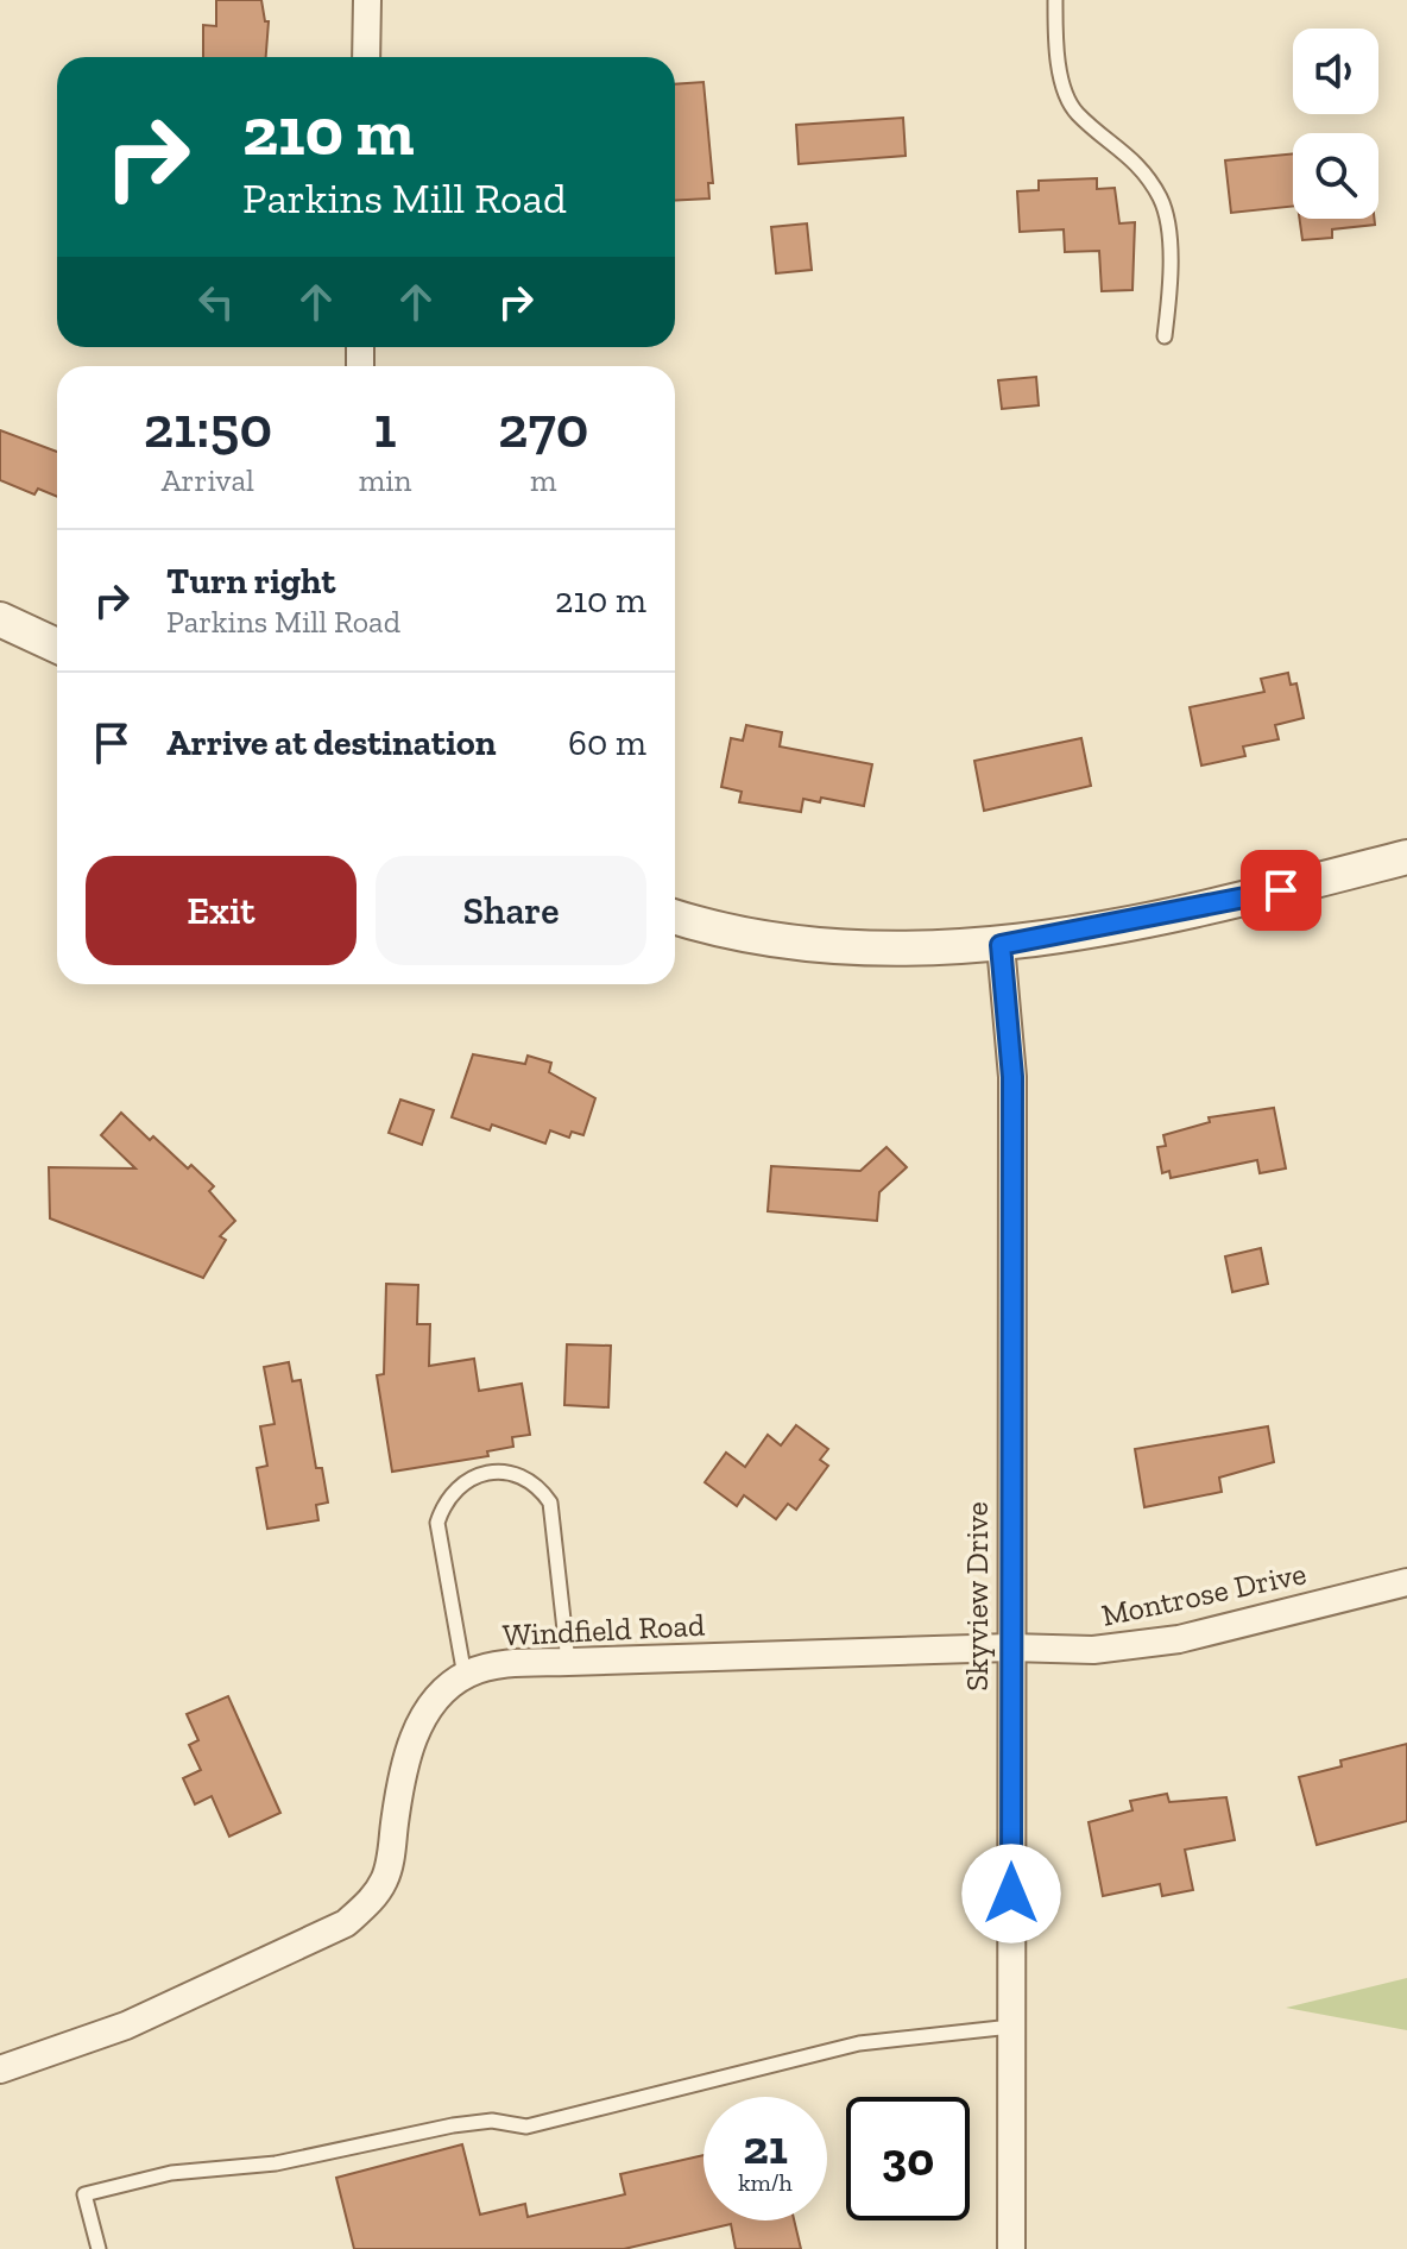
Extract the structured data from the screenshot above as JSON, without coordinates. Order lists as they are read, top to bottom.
{
  "streets": {
    "street": ["Montrose Drive", "Skyview Drive", "Windfield Road"]
  },
  "crossings": [
    ["Montrose Drive", "Skyview Drive"],
    ["Montrose Drive", "Windfield Road"],
    ["Skyview Drive", "Windfield Road"]
  ],
  "page": {
    "turn": ["210 m", "Parkins Mill Road"],
    "eta": [
      "21:50",
      "Arrival",
      "1",
      "min",
      "270",
      "m"
    ],
    "list": [
      {
        "name": "Turn right",
        "note": "Parkins Mill Road",
        "value": "210 m"
      },
      {
        "name": "Arrive at destination",
        "value": "60 m"
      }
    ],
    "buttons": ["Exit", "Share"],
    "speed": "21 km/h",
    "limit": "30"
  }
}
